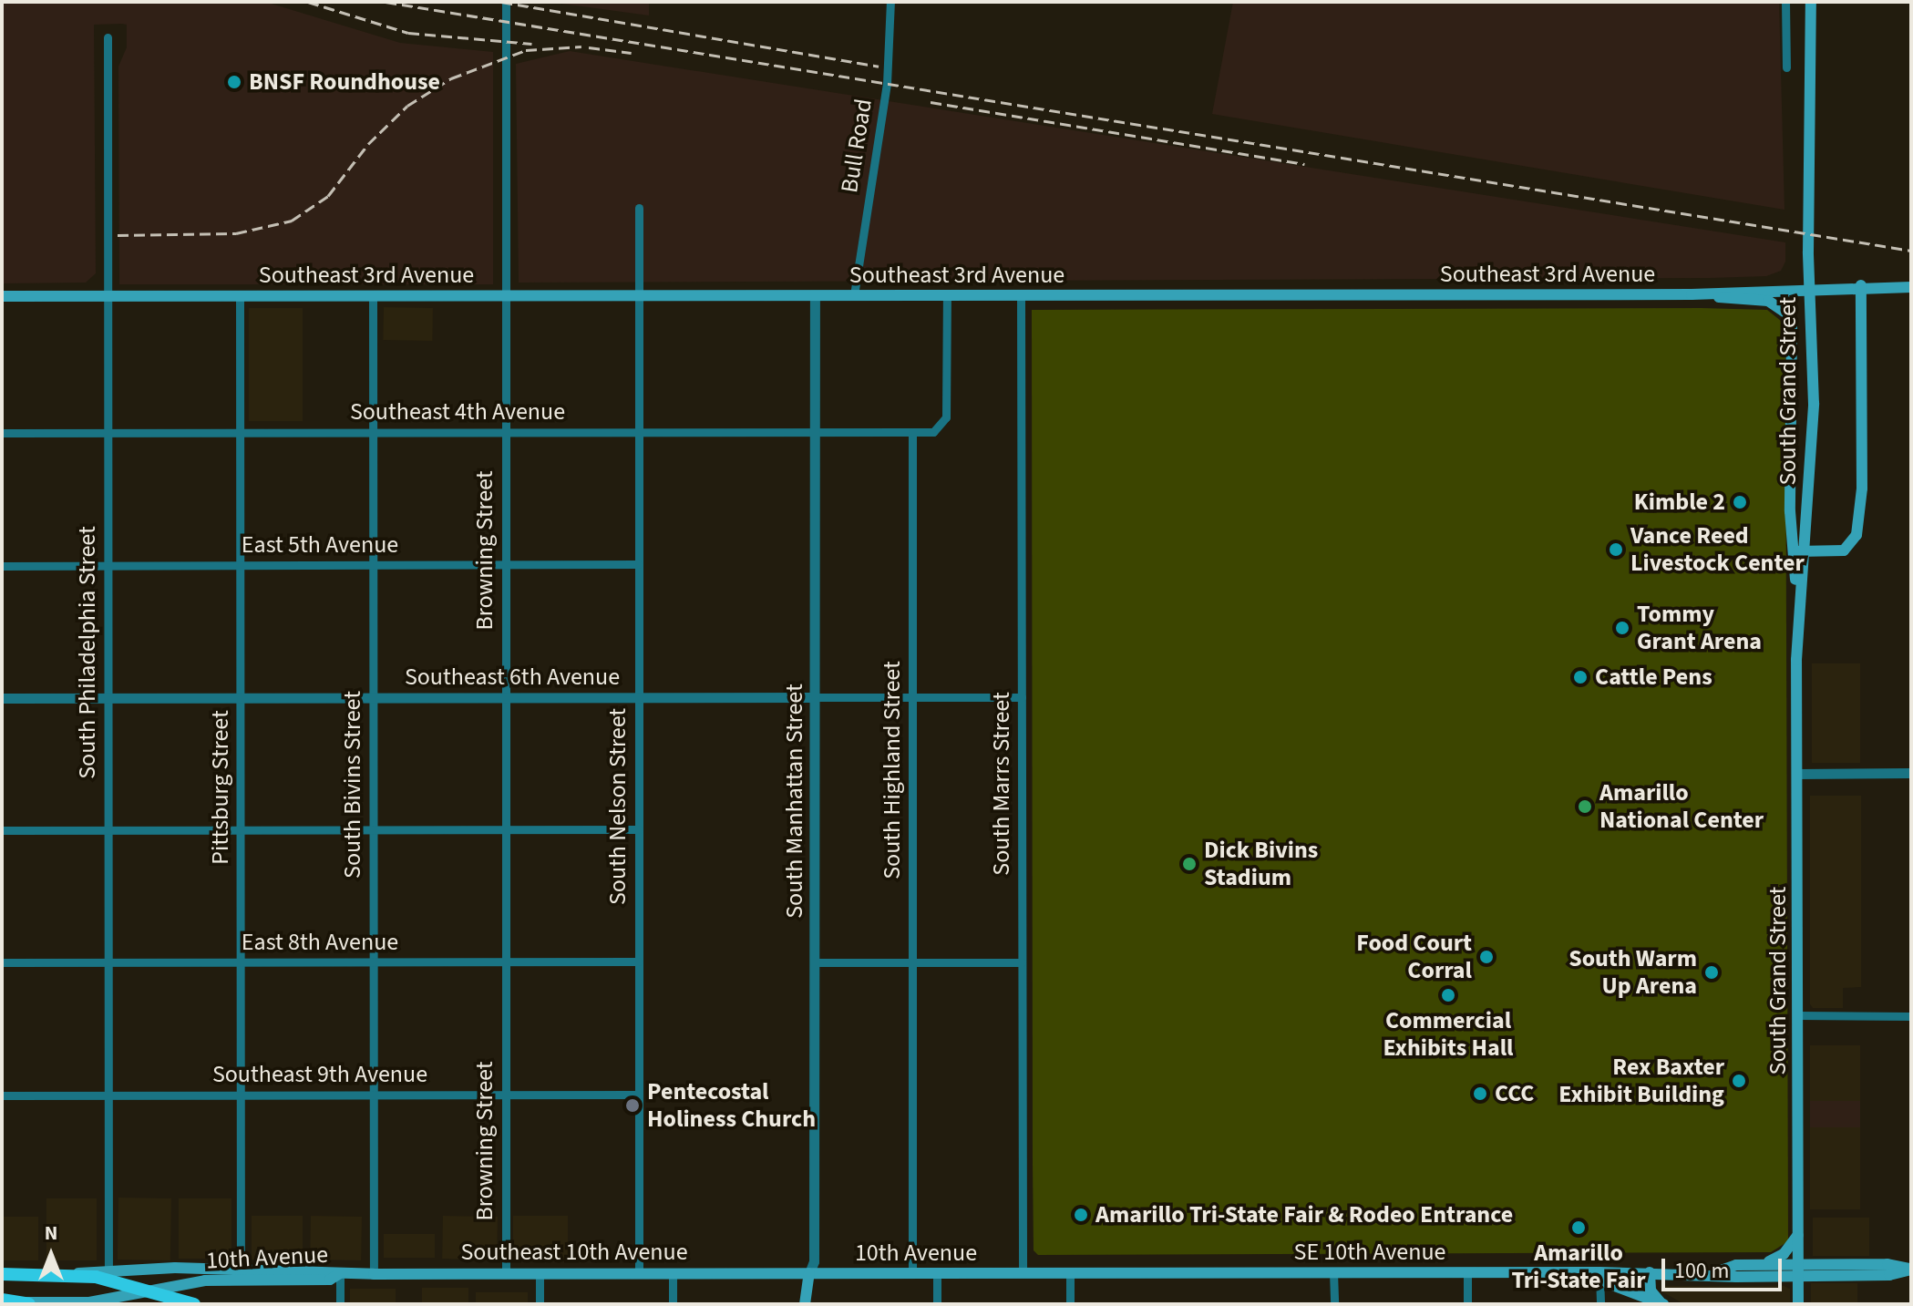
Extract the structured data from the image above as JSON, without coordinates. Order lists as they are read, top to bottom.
{
  "streets": {
    "main road": [
      "Southeast 3rd Avenue",
      "South Grand Street",
      "South Manhattan Street",
      "Southeast 10th Avenue",
      "SE 10th Avenue",
      "10th Avenue"
    ],
    "street": [
      "Bull Road",
      "Southeast 4th Avenue",
      "East 5th Avenue",
      "Browning Street",
      "South Philadelphia Street",
      "Southeast 6th Avenue",
      "South Highland Street",
      "South Marrs Street",
      "South Bivins Street",
      "Pittsburg Street",
      "South Nelson Street",
      "East 8th Avenue",
      "Southeast 9th Avenue"
    ]
  },
  "crossings": [
    ["Bull Road", "Southeast 3rd Avenue"],
    ["Southeast 3rd Avenue", "Browning Street"],
    ["Southeast 3rd Avenue", "South Philadelphia Street"],
    ["Southeast 3rd Avenue", "South Marrs Street"],
    ["Southeast 3rd Avenue", "South Bivins Street"],
    ["Southeast 3rd Avenue", "Pittsburg Street"],
    ["Southeast 3rd Avenue", "South Manhattan Street"],
    ["Southeast 3rd Avenue", "South Nelson Street"],
    ["Southeast 4th Avenue", "Browning Street"],
    ["Southeast 4th Avenue", "South Philadelphia Street"],
    ["Southeast 4th Avenue", "South Highland Street"],
    ["Southeast 4th Avenue", "South Bivins Street"],
    ["Southeast 4th Avenue", "Pittsburg Street"],
    ["Southeast 4th Avenue", "South Manhattan Street"],
    ["Southeast 4th Avenue", "South Nelson Street"],
    ["East 5th Avenue", "Browning Street"],
    ["East 5th Avenue", "South Philadelphia Street"],
    ["East 5th Avenue", "South Bivins Street"],
    ["East 5th Avenue", "Pittsburg Street"],
    ["East 5th Avenue", "South Nelson Street"],
    ["Browning Street", "Southeast 6th Avenue"],
    ["Browning Street", "East 8th Avenue"],
    ["Browning Street", "Southeast 9th Avenue"],
    ["Browning Street", "Southeast 10th Avenue"],
    ["South Philadelphia Street", "Southeast 6th Avenue"],
    ["South Philadelphia Street", "East 8th Avenue"],
    ["South Philadelphia Street", "Southeast 9th Avenue"],
    ["South Philadelphia Street", "10th Avenue"],
    ["Southeast 6th Avenue", "South Highland Street"],
    ["Southeast 6th Avenue", "South Marrs Street"],
    ["Southeast 6th Avenue", "South Bivins Street"],
    ["Southeast 6th Avenue", "Pittsburg Street"],
    ["Southeast 6th Avenue", "South Manhattan Street"],
    ["Southeast 6th Avenue", "South Nelson Street"],
    ["South Highland Street", "10th Avenue"],
    ["South Marrs Street", "SE 10th Avenue"],
    ["South Marrs Street", "10th Avenue"],
    ["South Bivins Street", "East 8th Avenue"],
    ["South Bivins Street", "Southeast 9th Avenue"],
    ["South Bivins Street", "Southeast 10th Avenue"],
    ["Pittsburg Street", "East 8th Avenue"],
    ["Pittsburg Street", "Southeast 9th Avenue"],
    ["Pittsburg Street", "10th Avenue"],
    ["South Manhattan Street", "Southeast 10th Avenue"],
    ["South Manhattan Street", "10th Avenue"],
    ["South Nelson Street", "East 8th Avenue"],
    ["South Nelson Street", "Southeast 9th Avenue"],
    ["South Nelson Street", "Southeast 10th Avenue"],
    ["Southeast 10th Avenue", "10th Avenue"],
    ["SE 10th Avenue", "10th Avenue"]
  ],
  "places": [
    "BNSF Roundhouse",
    "Kimble 2",
    "Vance Reed Livestock Center",
    "Tommy Grant Arena",
    "Cattle Pens",
    "Amarillo National Center",
    "Dick Bivins Stadium",
    "Food Court Corral",
    "South Warm Up Arena",
    "Commercial Exhibits Hall",
    "Rex Baxter Exhibit Building",
    "CCC",
    "Pentecostal Holiness Church",
    "Amarillo Tri-State Fair & Rodeo Entrance",
    "Amarillo Tri-State Fair"
  ],
  "scale_bar": "100 m",
  "north": "top"
}
